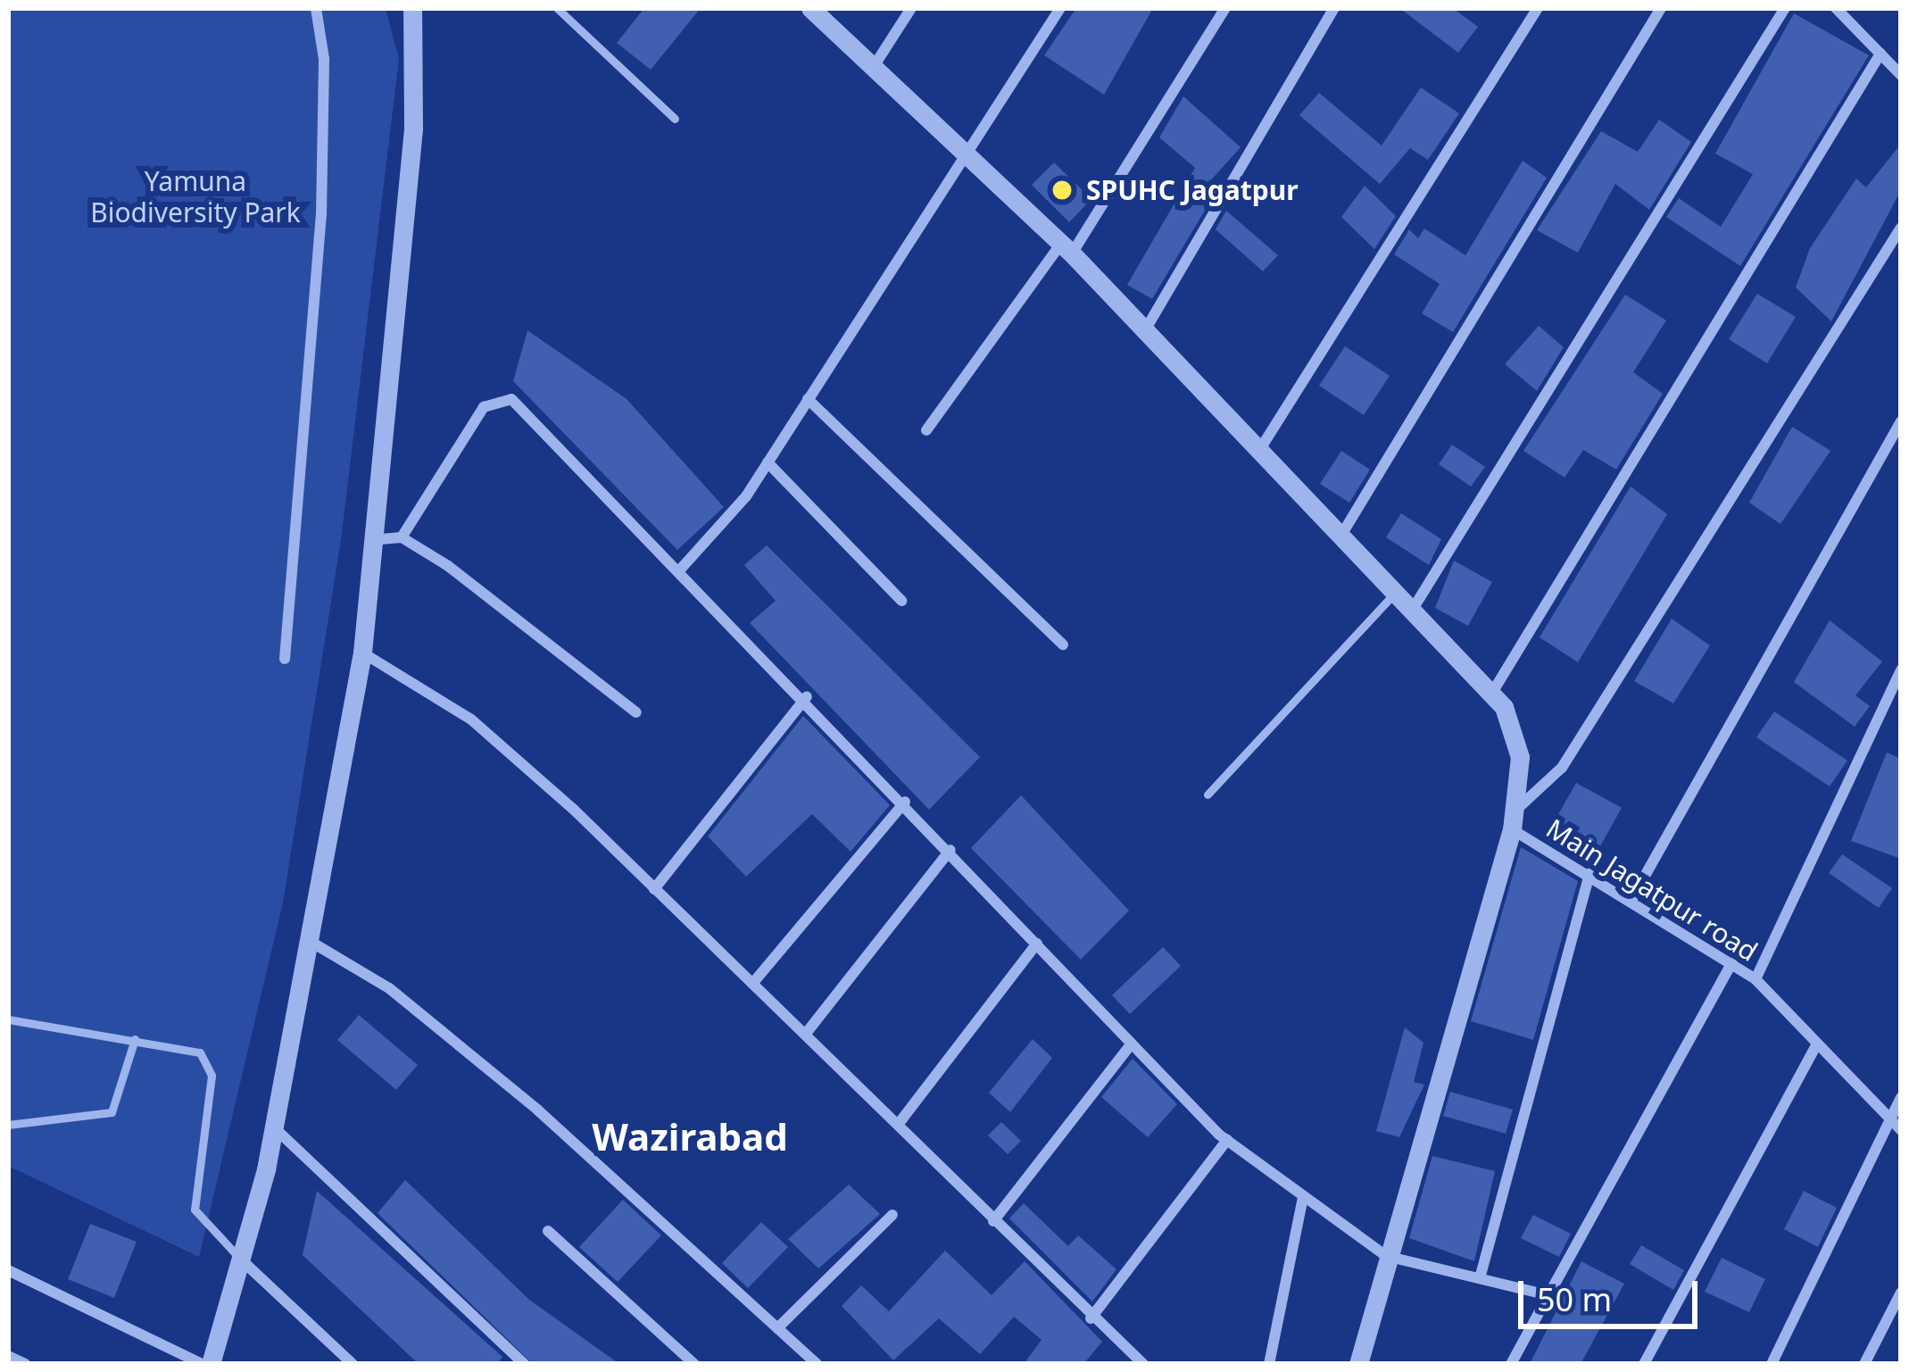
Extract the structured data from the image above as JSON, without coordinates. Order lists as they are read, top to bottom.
{
  "streets": {
    "street": ["Main Jagatpur road"]
  },
  "districts": ["Wazirabad"],
  "parks": ["Yamuna Biodiversity Park"],
  "places": ["SPUHC Jagatpur"],
  "scale_bar": "50 m"
}
